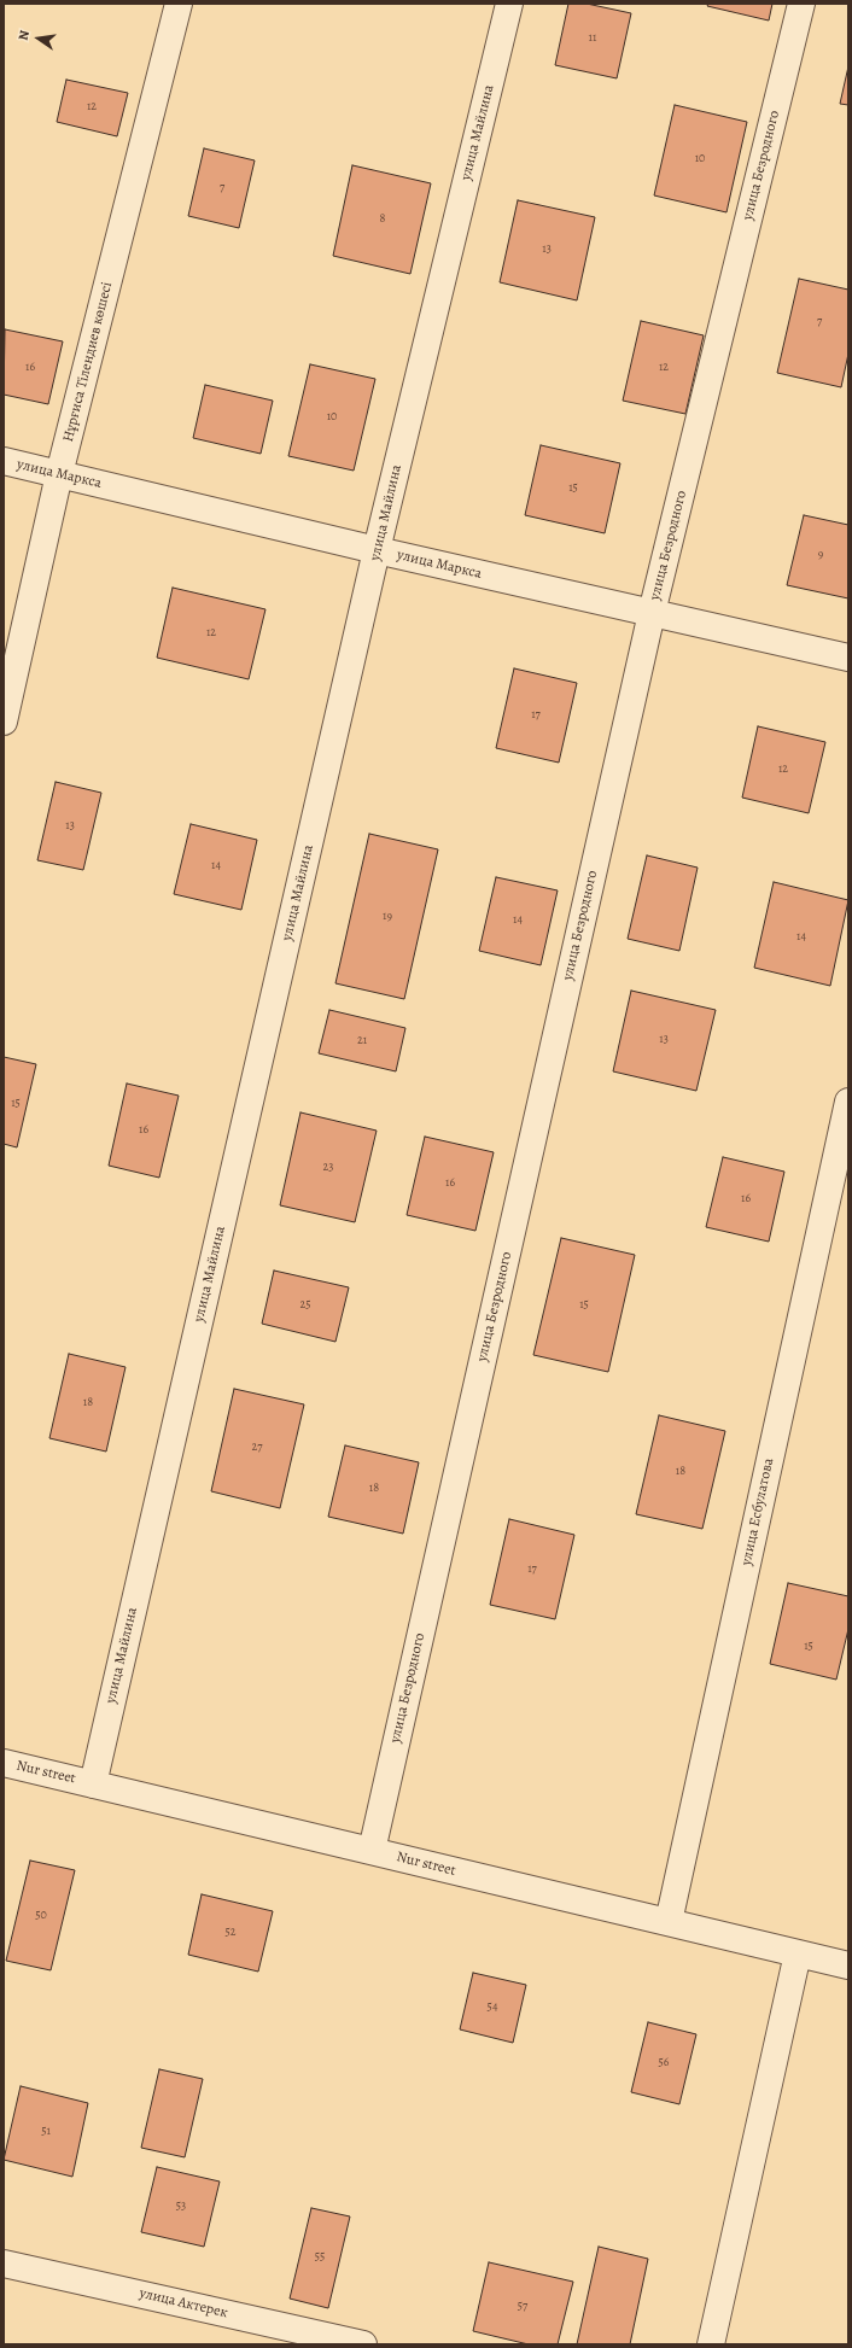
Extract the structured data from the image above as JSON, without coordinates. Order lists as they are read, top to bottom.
{
  "streets": {
    "street": [
      "улица Майлина",
      "улица Безродного",
      "Нұрғиса Тілендиев көшесі",
      "улица Маркса",
      "улица Есбулатова",
      "Nur street",
      "улица Актерек"
    ]
  },
  "crossings": [
    ["улица Майлина", "улица Маркса"],
    ["улица Майлина", "Nur street"],
    ["улица Безродного", "улица Маркса"],
    ["улица Безродного", "Nur street"],
    ["Нұрғиса Тілендиев көшесі", "улица Маркса"],
    ["улица Есбулатова", "Nur street"]
  ],
  "house_numbers": [
    "11",
    "12",
    "10",
    "7",
    "8",
    "13",
    "7",
    "16",
    "12",
    "10",
    "15",
    "9",
    "12",
    "17",
    "12",
    "13",
    "14",
    "19",
    "14",
    "14",
    "13",
    "21",
    "15",
    "16",
    "23",
    "16",
    "16",
    "25",
    "15",
    "18",
    "27",
    "18",
    "18",
    "17",
    "15",
    "50",
    "52",
    "54",
    "56",
    "51",
    "53",
    "55",
    "57"
  ],
  "north": "left"
}
